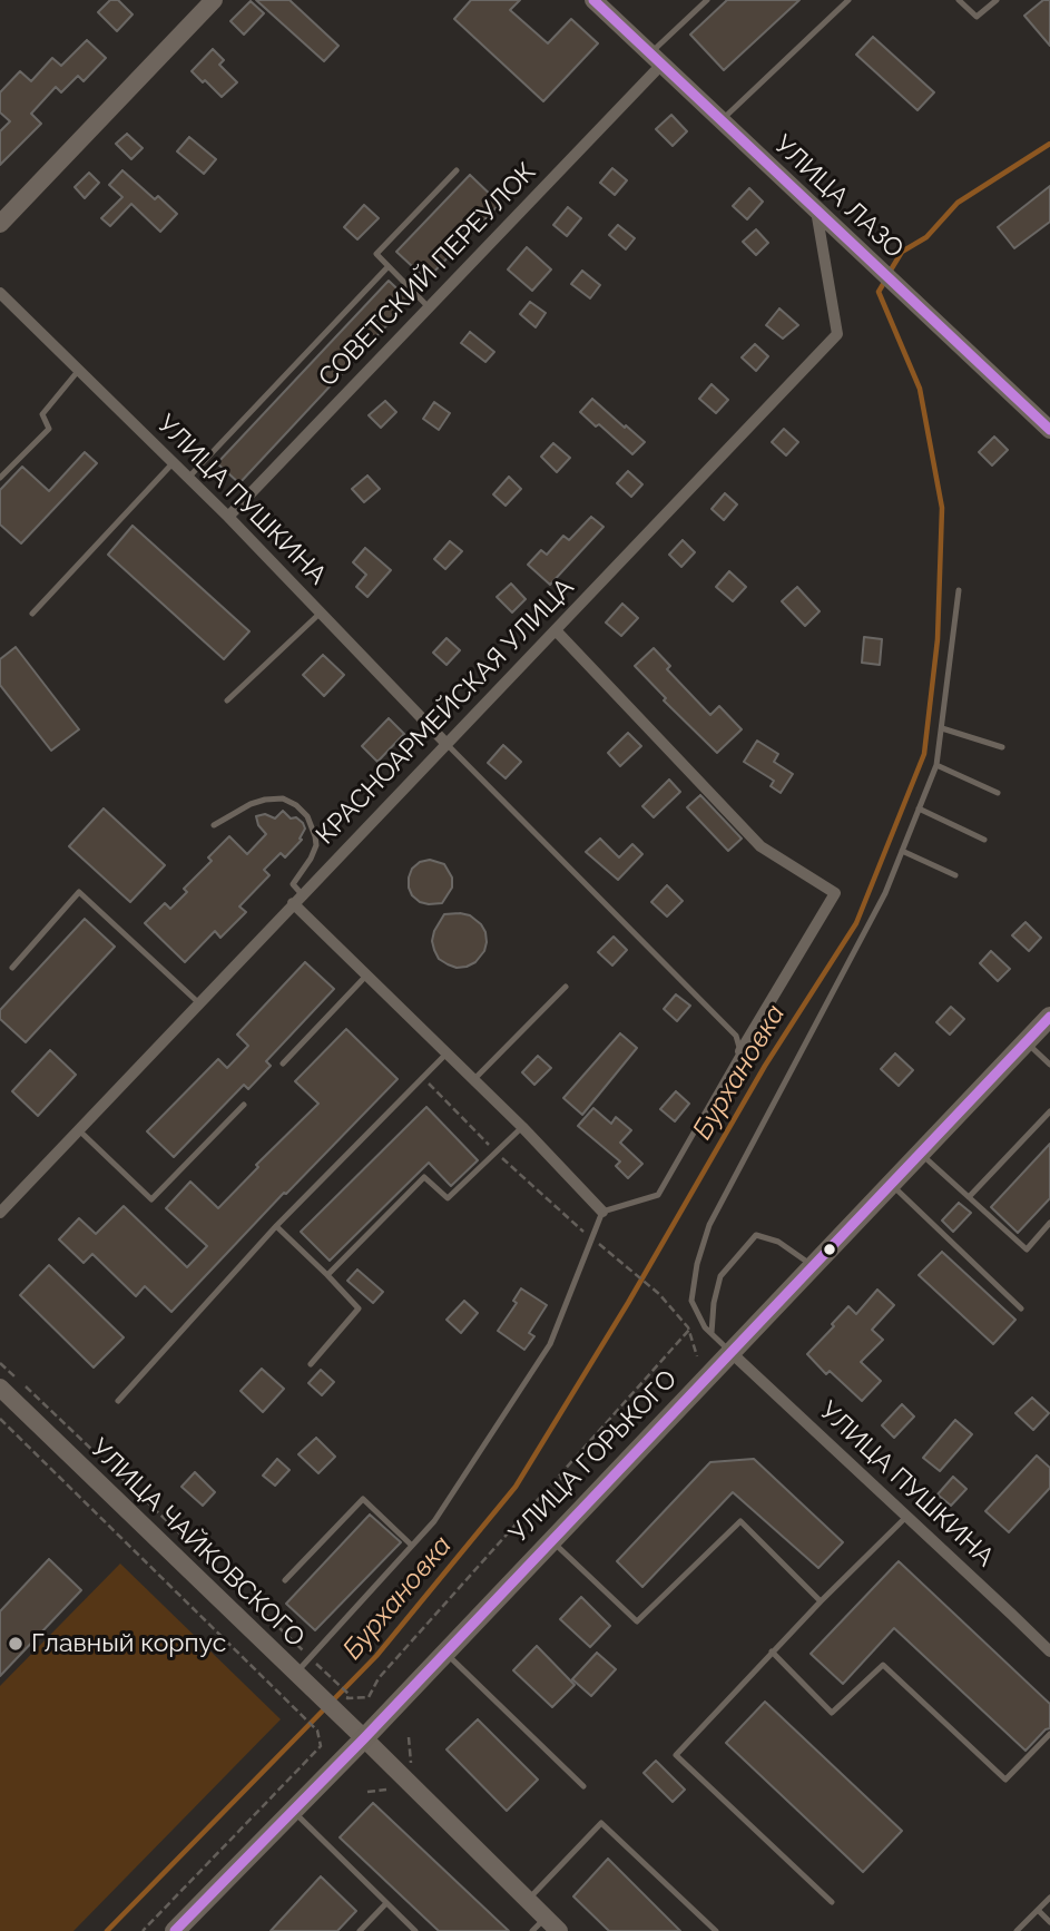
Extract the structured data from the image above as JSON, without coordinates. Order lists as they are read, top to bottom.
{
  "streets": {
    "main road": ["УЛИЦА ЛАЗО", "УЛИЦА ГОРЬКОГО", "УЛИЦА ЧАЙКОВСКОГО"],
    "street": ["СОВЕТСКИЙ ПЕРЕУЛОК", "УЛИЦА ПУШКИНА", "КРАСНОАРМЕЙСКАЯ УЛИЦА"]
  },
  "crossings": [
    ["УЛИЦА ЛАЗО", "СОВЕТСКИЙ ПЕРЕУЛОК"],
    ["УЛИЦА ЛАЗО", "КРАСНОАРМЕЙСКАЯ УЛИЦА"],
    ["СОВЕТСКИЙ ПЕРЕУЛОК", "УЛИЦА ПУШКИНА"],
    ["УЛИЦА ПУШКИНА", "КРАСНОАРМЕЙСКАЯ УЛИЦА"],
    ["УЛИЦА ПУШКИНА", "УЛИЦА ГОРЬКОГО"],
    ["УЛИЦА ГОРЬКОГО", "УЛИЦА ЧАЙКОВСКОГО"]
  ],
  "water": ["Бурхановка"],
  "places": ["Главный корпус"]
}
